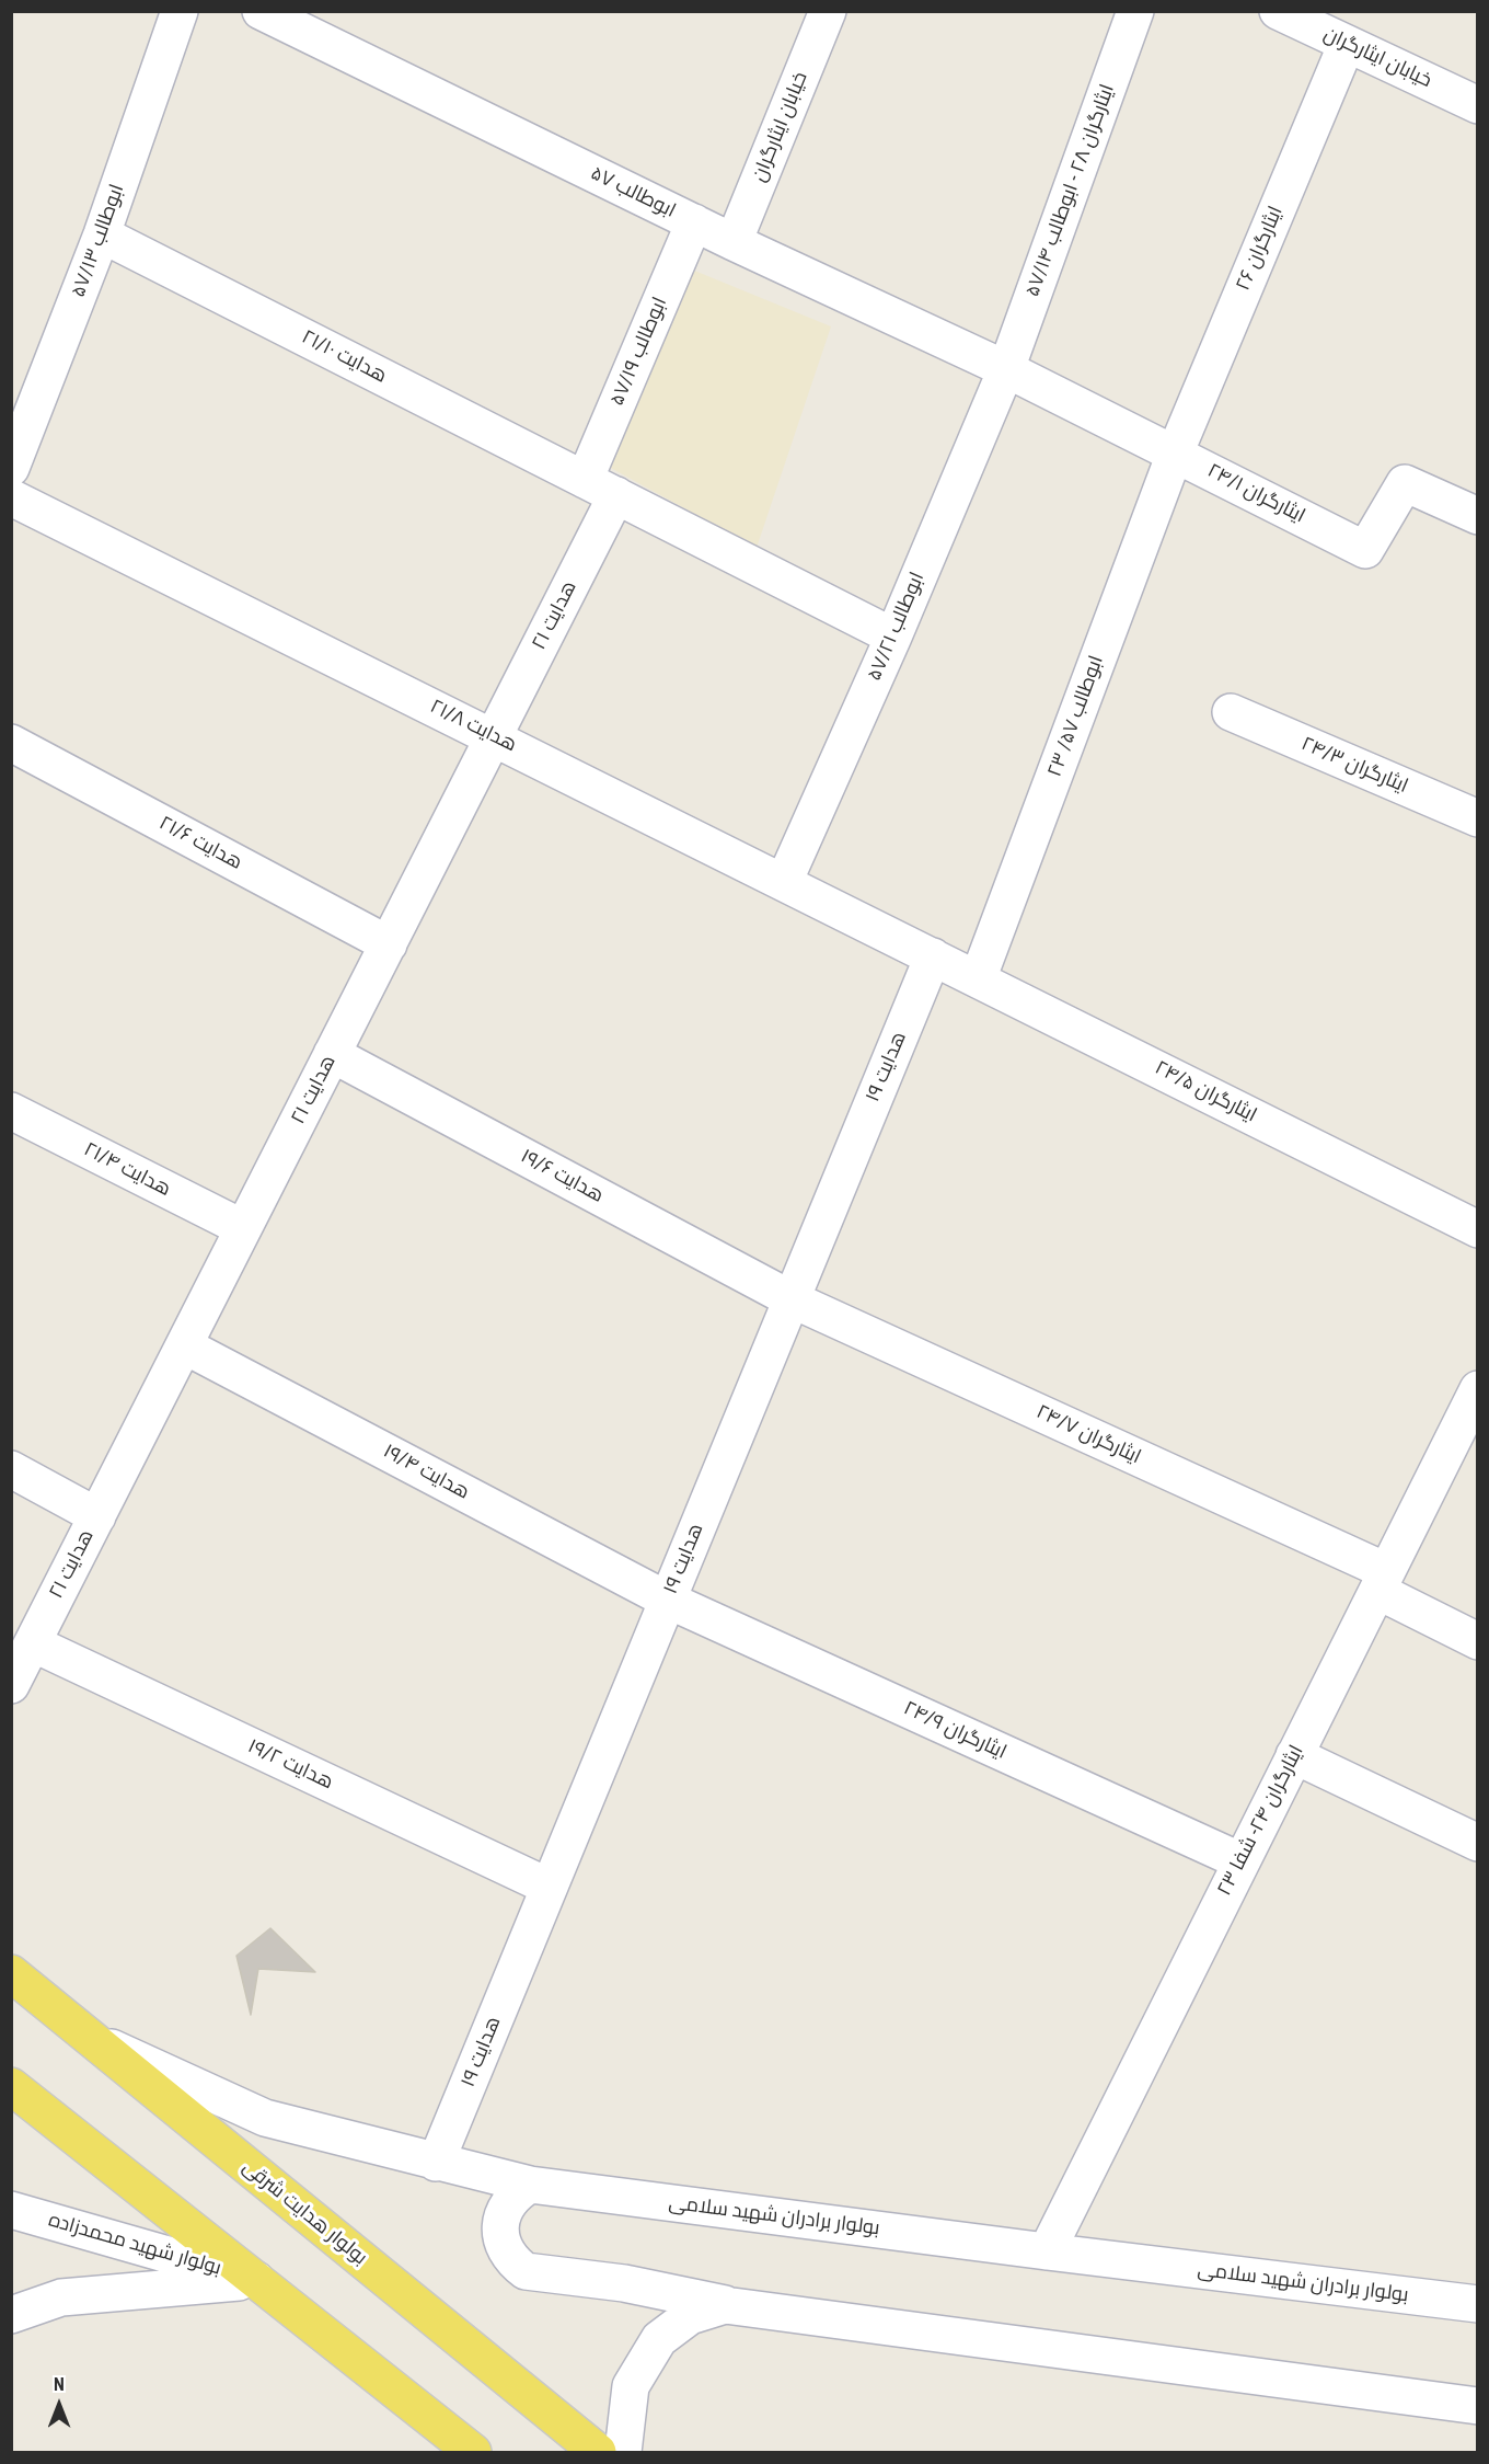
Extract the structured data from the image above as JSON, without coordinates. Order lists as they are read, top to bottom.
{
  "streets": {
    "main road": ["بولوار هدایت شرقی"],
    "street": [
      "خیابان ایثارگران",
      "ایثارگران ۲۸ - ابوطالب ۵۷/۱۴",
      "ابوطالب ۵۷",
      "ابوطالب ۵۷/۱۳",
      "ایثارگران ۲۶",
      "ابوطالب ۵۷/۱۹",
      "هدایت ۲۱/۱۰",
      "ایثارگران ۲۴/۱",
      "هدایت ۲۱",
      "ابوطالب ۵۷/۲۱",
      "ابوطالب ۵۷/ ۲۳",
      "هدایت ۲۱/۸",
      "ایثارگران ۲۴/۳",
      "هدایت ۲۱/۶",
      "هدایت ۱۹",
      "ایثارگران ۲۴/۵",
      "هدایت ۲۱/۴",
      "هدایت ۱۹/۶",
      "ایثارگران ۲۴/۷",
      "هدایت ۱۹/۴",
      "ایثارگران ۲۴/۹",
      "هدایت ۱۹/۲",
      "ایثارگران ۲۴- شفا ۲۳",
      "بولوار برادران شهید سلامی",
      "بولوار شهید محمدزاده"
    ]
  },
  "crossings": [
    ["خیابان ایثارگران", "ابوطالب ۵۷"],
    ["خیابان ایثارگران", "ایثارگران ۲۶"],
    ["ایثارگران ۲۸ - ابوطالب ۵۷/۱۴", "ابوطالب ۵۷"],
    ["ایثارگران ۲۸ - ابوطالب ۵۷/۱۴", "ایثارگران ۲۴/۱"],
    ["ایثارگران ۲۸ - ابوطالب ۵۷/۱۴", "ابوطالب ۵۷/۲۱"],
    ["ابوطالب ۵۷", "ابوطالب ۵۷/۱۹"],
    ["ابوطالب ۵۷", "ایثارگران ۲۴/۱"],
    ["ابوطالب ۵۷", "ابوطالب ۵۷/۲۱"],
    ["ابوطالب ۵۷/۱۳", "هدایت ۲۱/۱۰"],
    ["ایثارگران ۲۶", "ایثارگران ۲۴/۱"],
    ["ایثارگران ۲۶", "ابوطالب ۵۷/ ۲۳"],
    ["ابوطالب ۵۷/۱۹", "هدایت ۲۱/۱۰"],
    ["هدایت ۲۱/۱۰", "هدایت ۲۱"],
    ["هدایت ۲۱/۱۰", "ابوطالب ۵۷/۲۱"],
    ["ایثارگران ۲۴/۱", "ابوطالب ۵۷/۲۱"],
    ["ایثارگران ۲۴/۱", "ابوطالب ۵۷/ ۲۳"],
    ["هدایت ۲۱", "هدایت ۲۱/۸"],
    ["هدایت ۲۱", "هدایت ۲۱/۶"],
    ["هدایت ۲۱", "هدایت ۲۱/۴"],
    ["هدایت ۲۱", "هدایت ۱۹/۶"],
    ["هدایت ۲۱", "هدایت ۱۹/۴"],
    ["هدایت ۲۱", "هدایت ۱۹/۲"],
    ["ابوطالب ۵۷/۲۱", "هدایت ۲۱/۸"],
    ["ابوطالب ۵۷/ ۲۳", "ایثارگران ۲۴/۵"],
    ["هدایت ۲۱/۸", "هدایت ۱۹"],
    ["هدایت ۲۱/۸", "ایثارگران ۲۴/۵"],
    ["هدایت ۱۹", "ایثارگران ۲۴/۵"],
    ["هدایت ۱۹", "هدایت ۱۹/۶"],
    ["هدایت ۱۹", "ایثارگران ۲۴/۷"],
    ["هدایت ۱۹", "هدایت ۱۹/۴"],
    ["هدایت ۱۹", "ایثارگران ۲۴/۹"],
    ["هدایت ۱۹", "هدایت ۱۹/۲"],
    ["هدایت ۱۹", "بولوار برادران شهید سلامی"],
    ["هدایت ۱۹/۶", "ایثارگران ۲۴/۷"],
    ["ایثارگران ۲۴/۷", "ایثارگران ۲۴- شفا ۲۳"],
    ["هدایت ۱۹/۴", "ایثارگران ۲۴/۹"],
    ["ایثارگران ۲۴/۹", "ایثارگران ۲۴- شفا ۲۳"],
    ["ایثارگران ۲۴- شفا ۲۳", "بولوار برادران شهید سلامی"],
    ["بولوار هدایت شرقی", "بولوار برادران شهید سلامی"]
  ],
  "north": "top"
}
